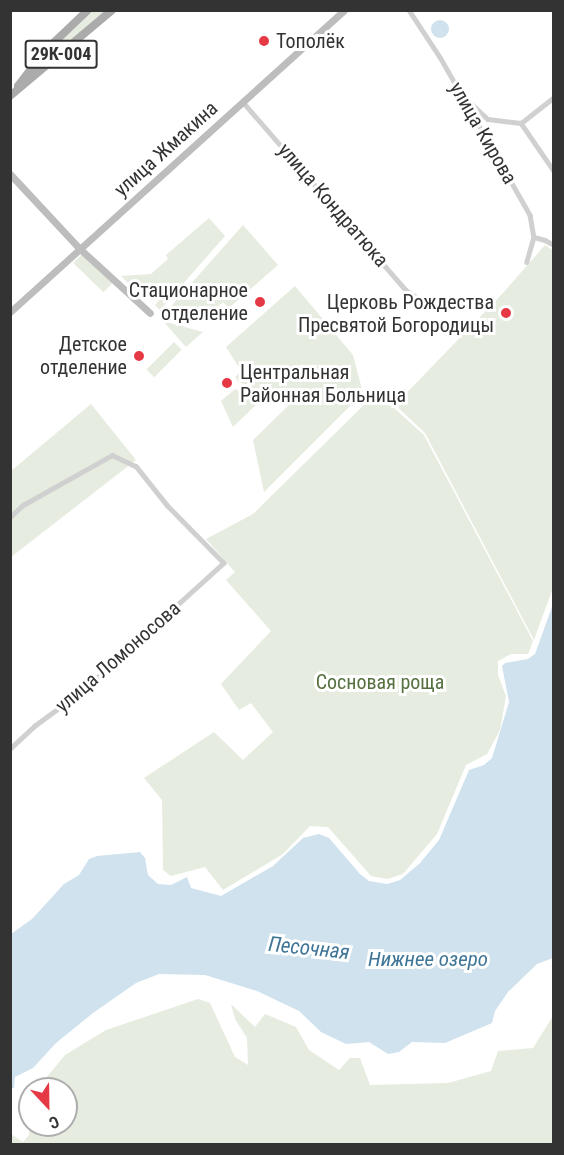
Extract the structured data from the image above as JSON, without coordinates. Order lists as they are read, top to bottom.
{
  "streets": {
    "main road": ["29К-004"],
    "street": [
      "улица Кирова",
      "улица Жмакина",
      "улица Кондратюка",
      "улица Ломоносова"
    ]
  },
  "crossings": [
    ["улица Жмакина", "улица Кондратюка"]
  ],
  "water": ["Песочная", "Нижнее озеро"],
  "parks": ["Сосновая роща"],
  "places": [
    "Тополёк",
    "Стационарное отделение",
    "Церковь Рождества Пресвятой Богородицы",
    "Детское отделение",
    "Центральная Районная Больница"
  ],
  "north": "bottom"
}
